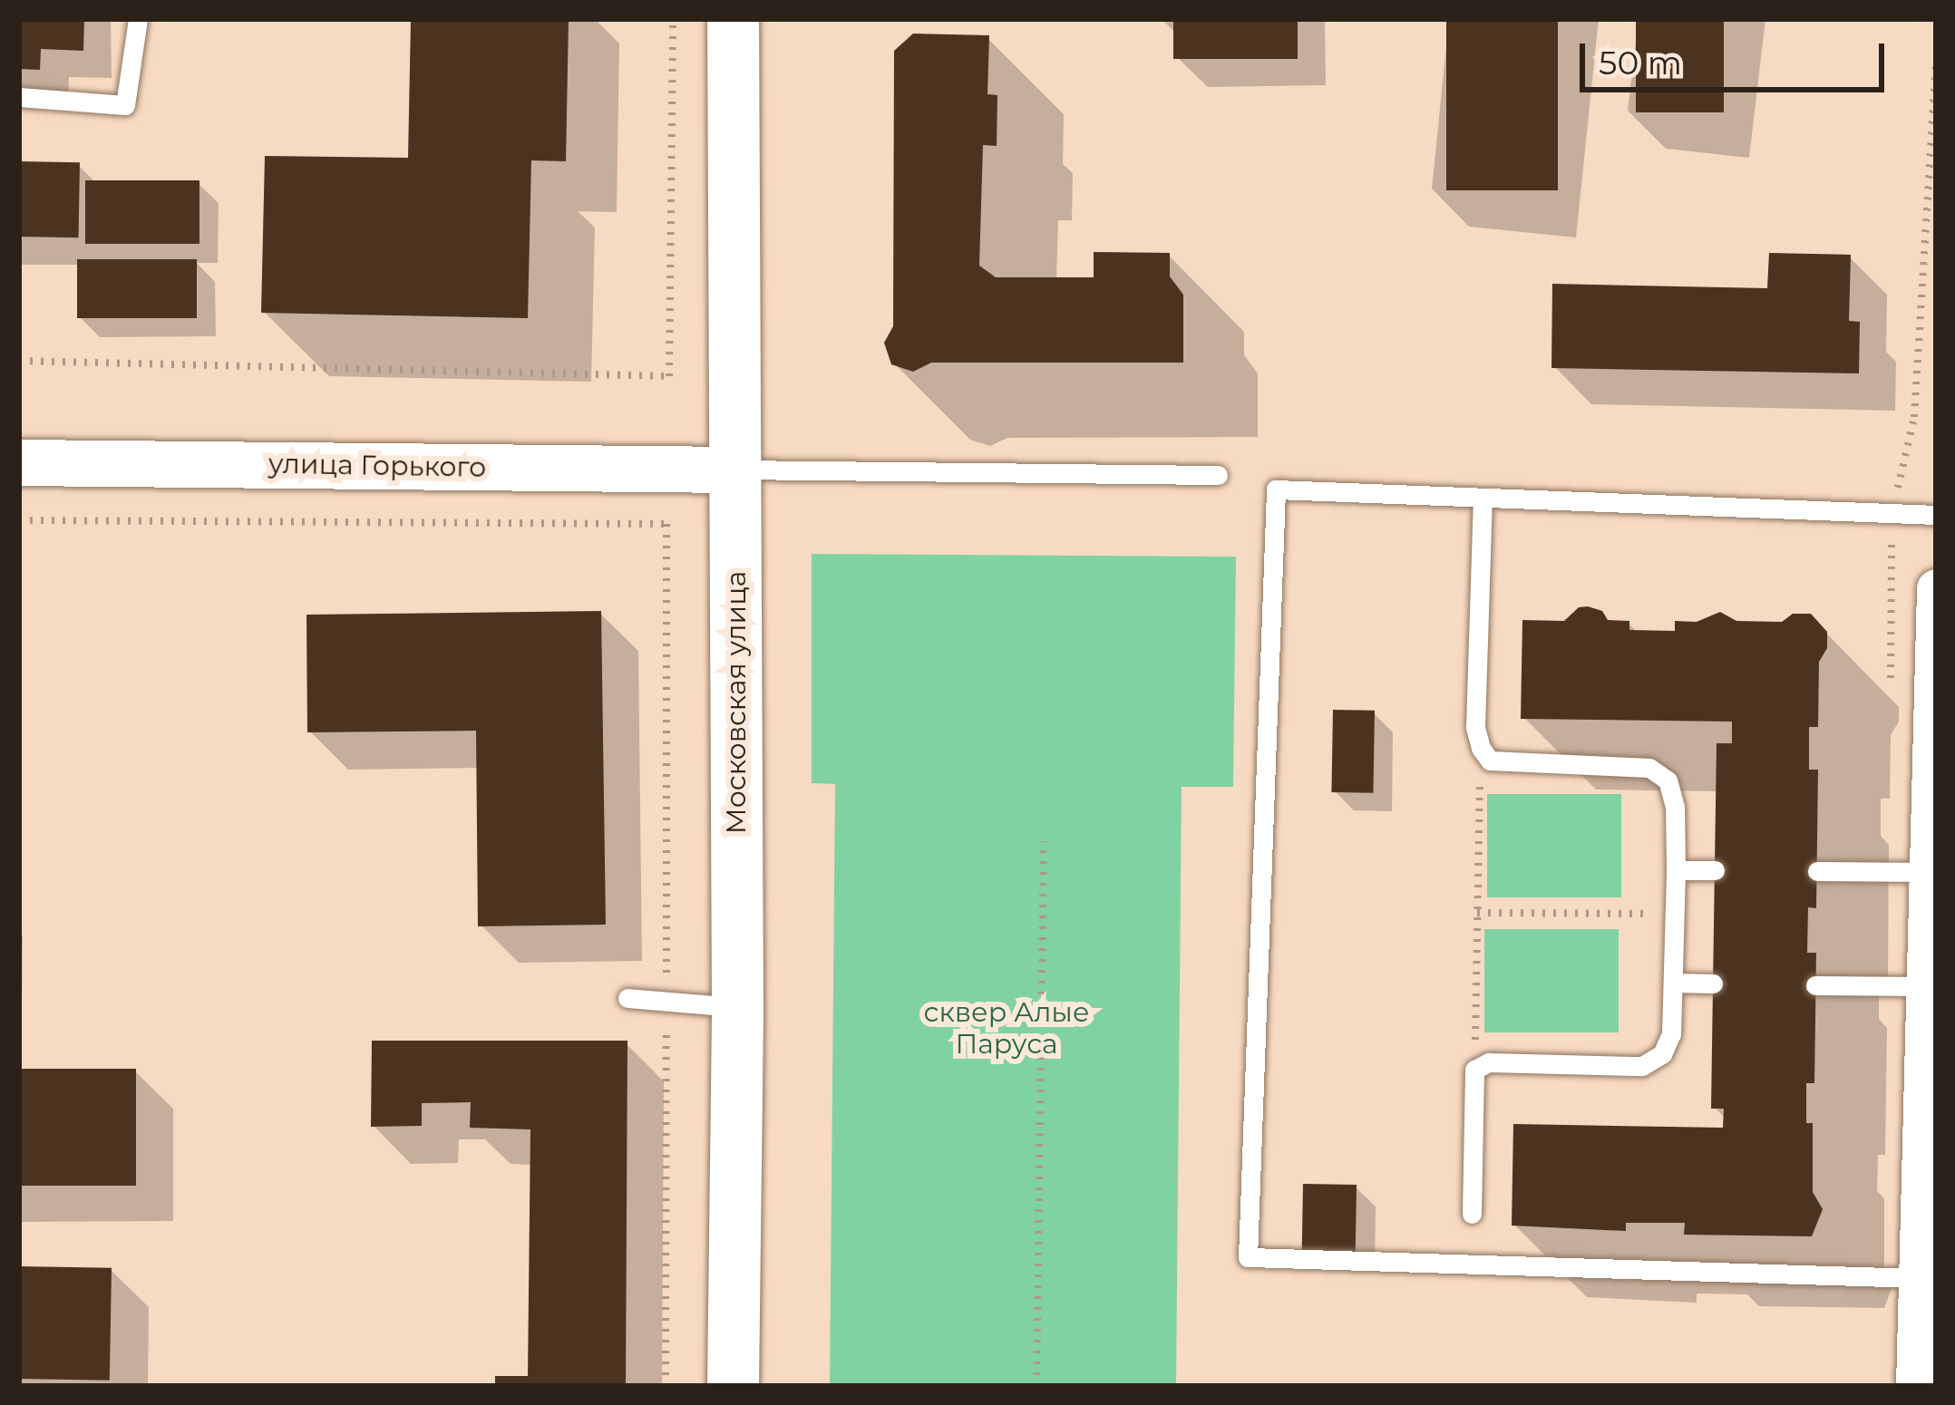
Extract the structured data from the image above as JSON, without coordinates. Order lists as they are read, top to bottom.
{
  "streets": {
    "main road": ["Московская улица"],
    "street": ["улица Горького"]
  },
  "crossings": [
    ["улица Горького", "Московская улица"]
  ],
  "parks": ["сквер Алые Паруса"],
  "scale_bar": "50 m"
}
